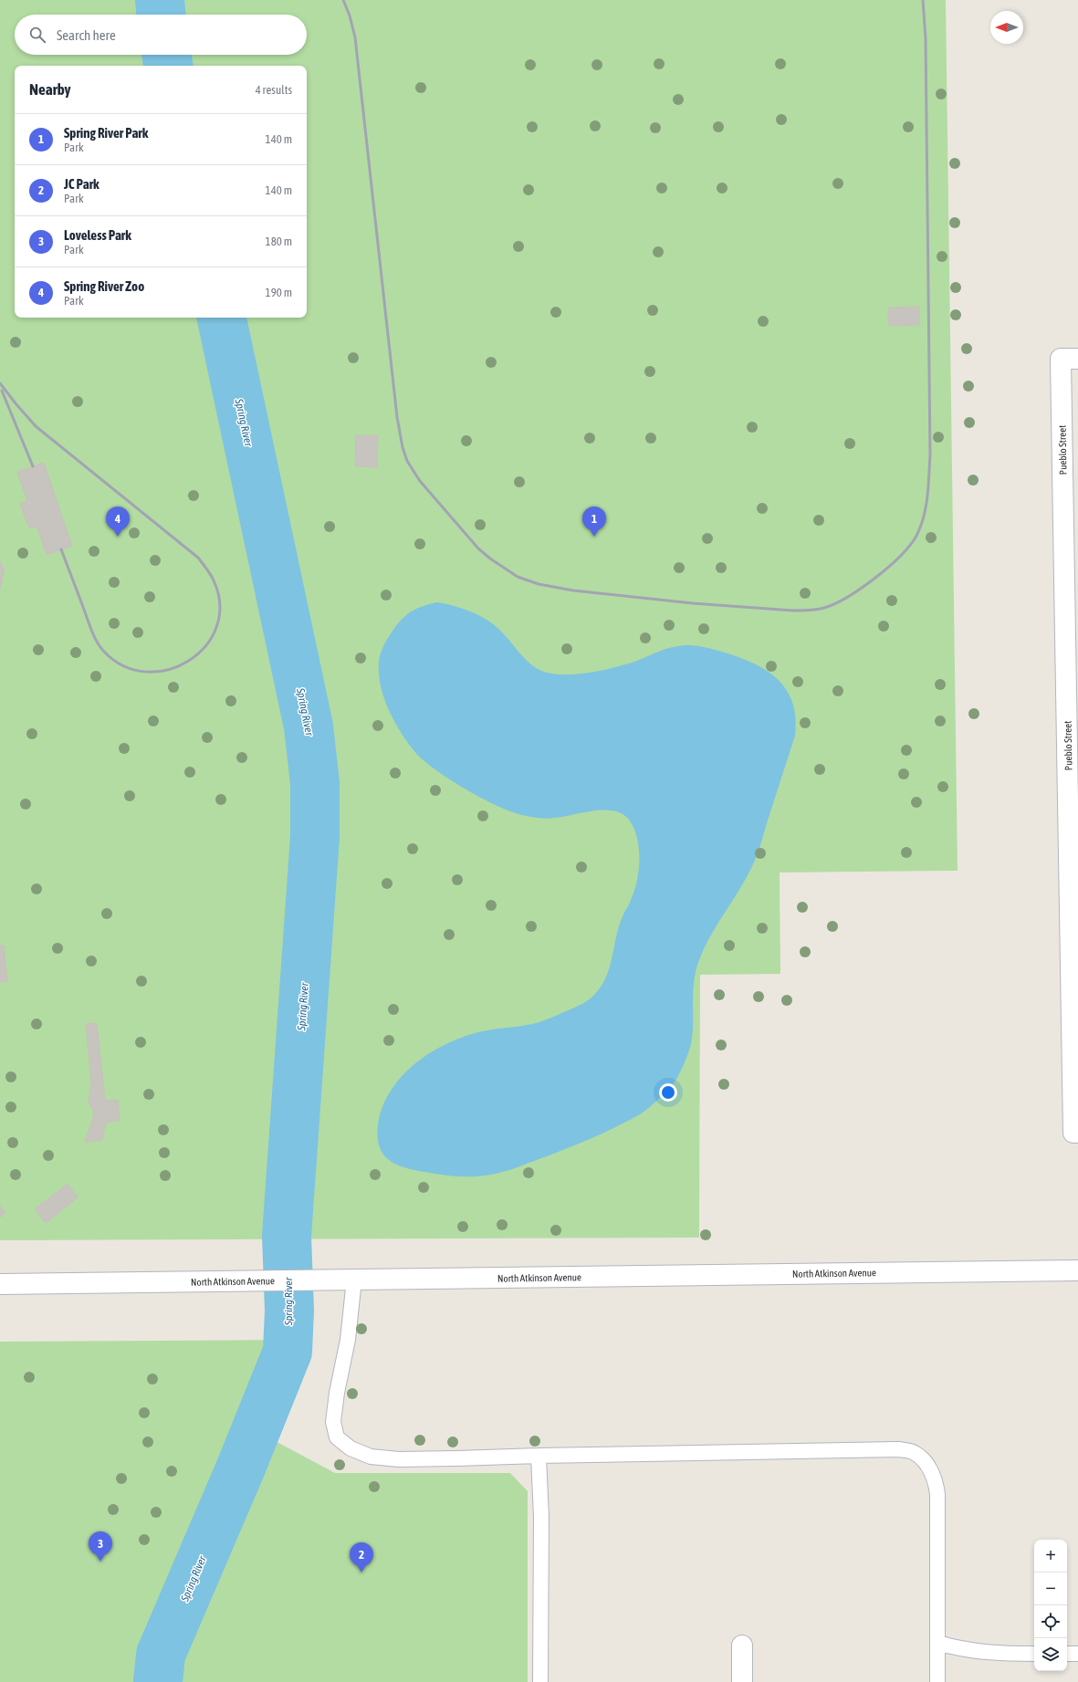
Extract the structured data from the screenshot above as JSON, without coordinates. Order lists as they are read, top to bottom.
{
  "streets": {
    "main road": ["Pueblo Street", "North Atkinson Avenue"]
  },
  "water": ["Spring River"],
  "north": "left",
  "page": {
    "search": "Search here",
    "heading": ["Nearby", "4 results"],
    "list": [
      {
        "mark": "1",
        "name": "Spring River Park",
        "note": "Park",
        "value": "140 m"
      },
      {
        "mark": "2",
        "name": "JC Park",
        "note": "Park",
        "value": "140 m"
      },
      {
        "mark": "3",
        "name": "Loveless Park",
        "note": "Park",
        "value": "180 m"
      },
      {
        "mark": "4",
        "name": "Spring River Zoo",
        "note": "Park",
        "value": "190 m"
      }
    ],
    "pins": [
      "1",
      "4",
      "3",
      "2"
    ],
    "map_buttons": ["+", "−"]
  }
}
